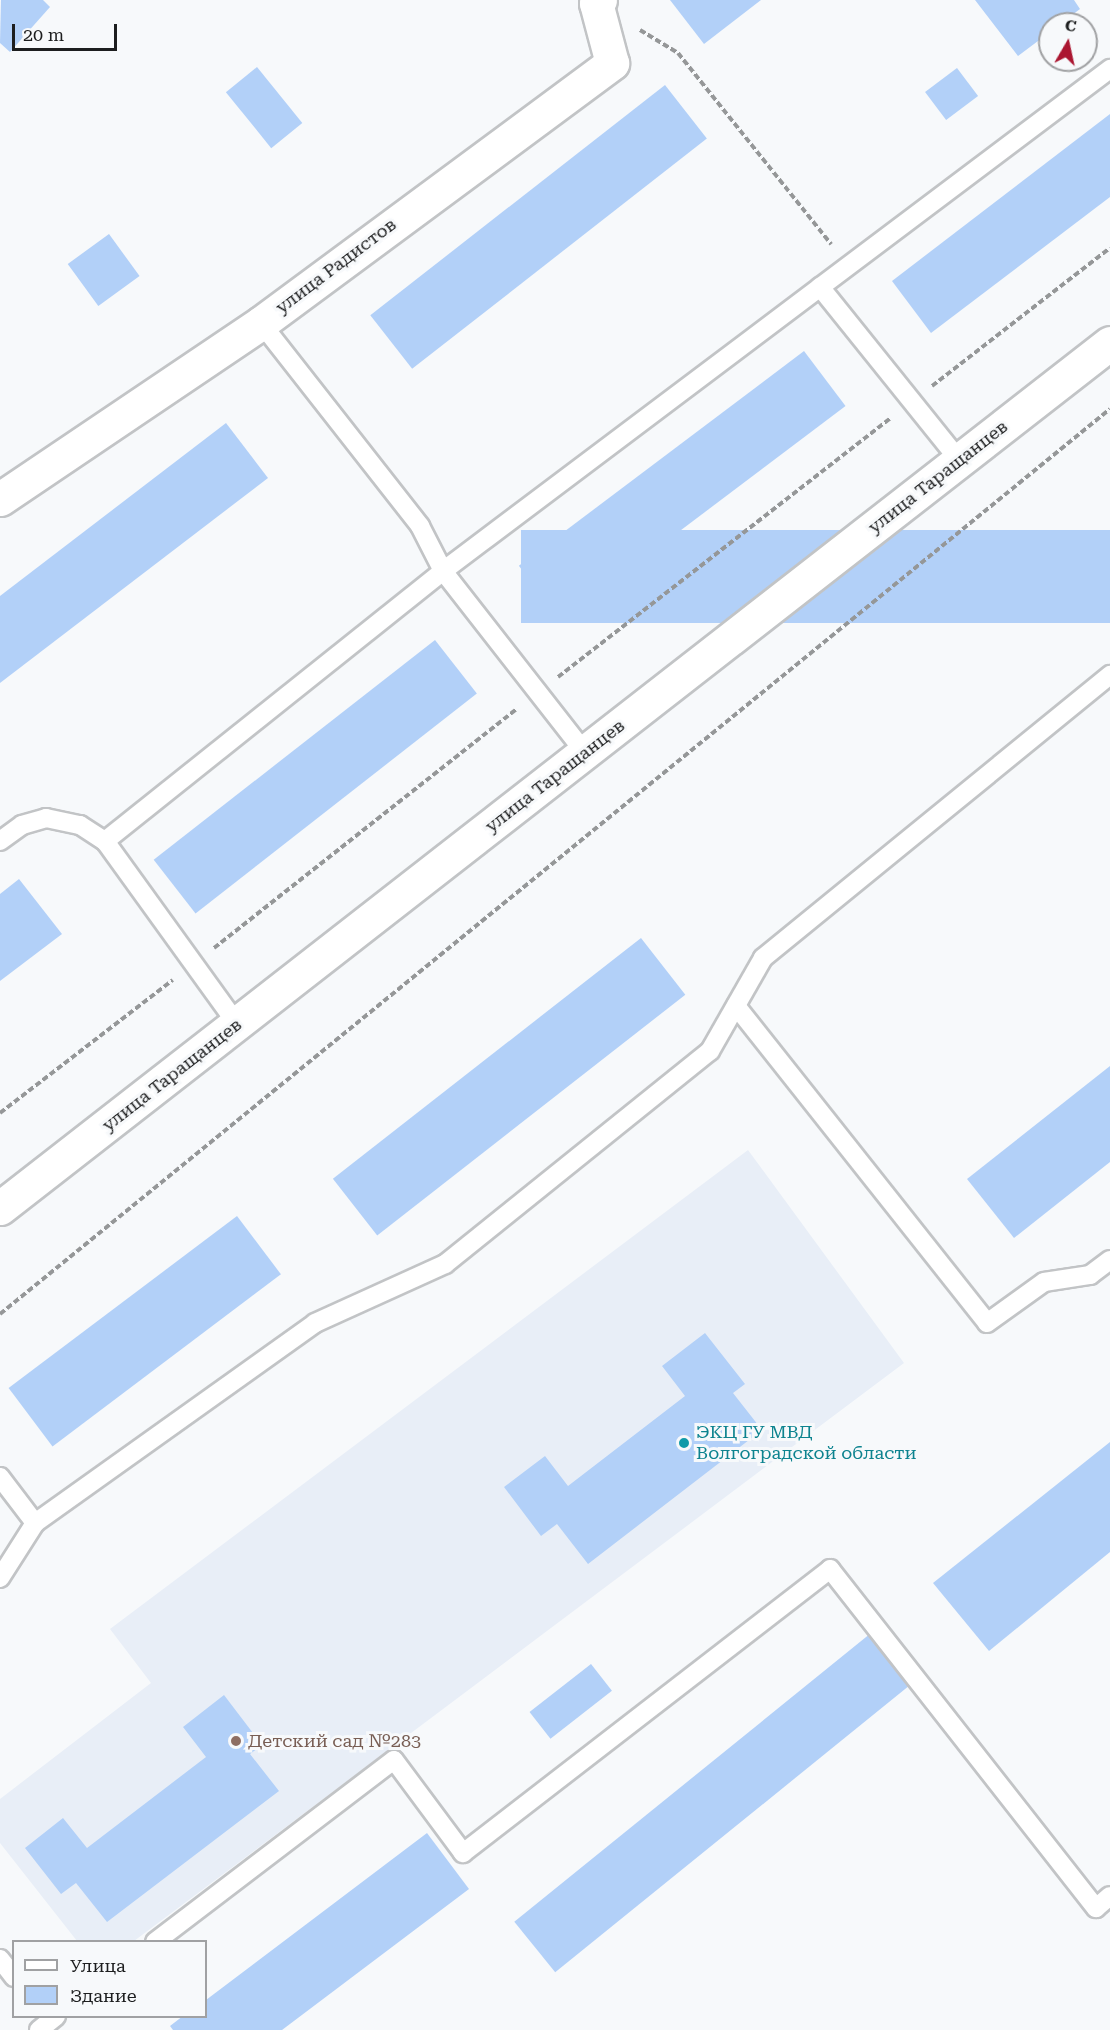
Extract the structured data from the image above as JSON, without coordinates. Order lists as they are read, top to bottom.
{
  "streets": {
    "street": ["улица Радистов", "улица Таращанцев"]
  },
  "places": ["ЭКЦ ГУ МВД Волгоградской области", "Детский сад №283"],
  "legend": ["Улица", "Здание"],
  "scale_bar": "20 m",
  "north": "top"
}
